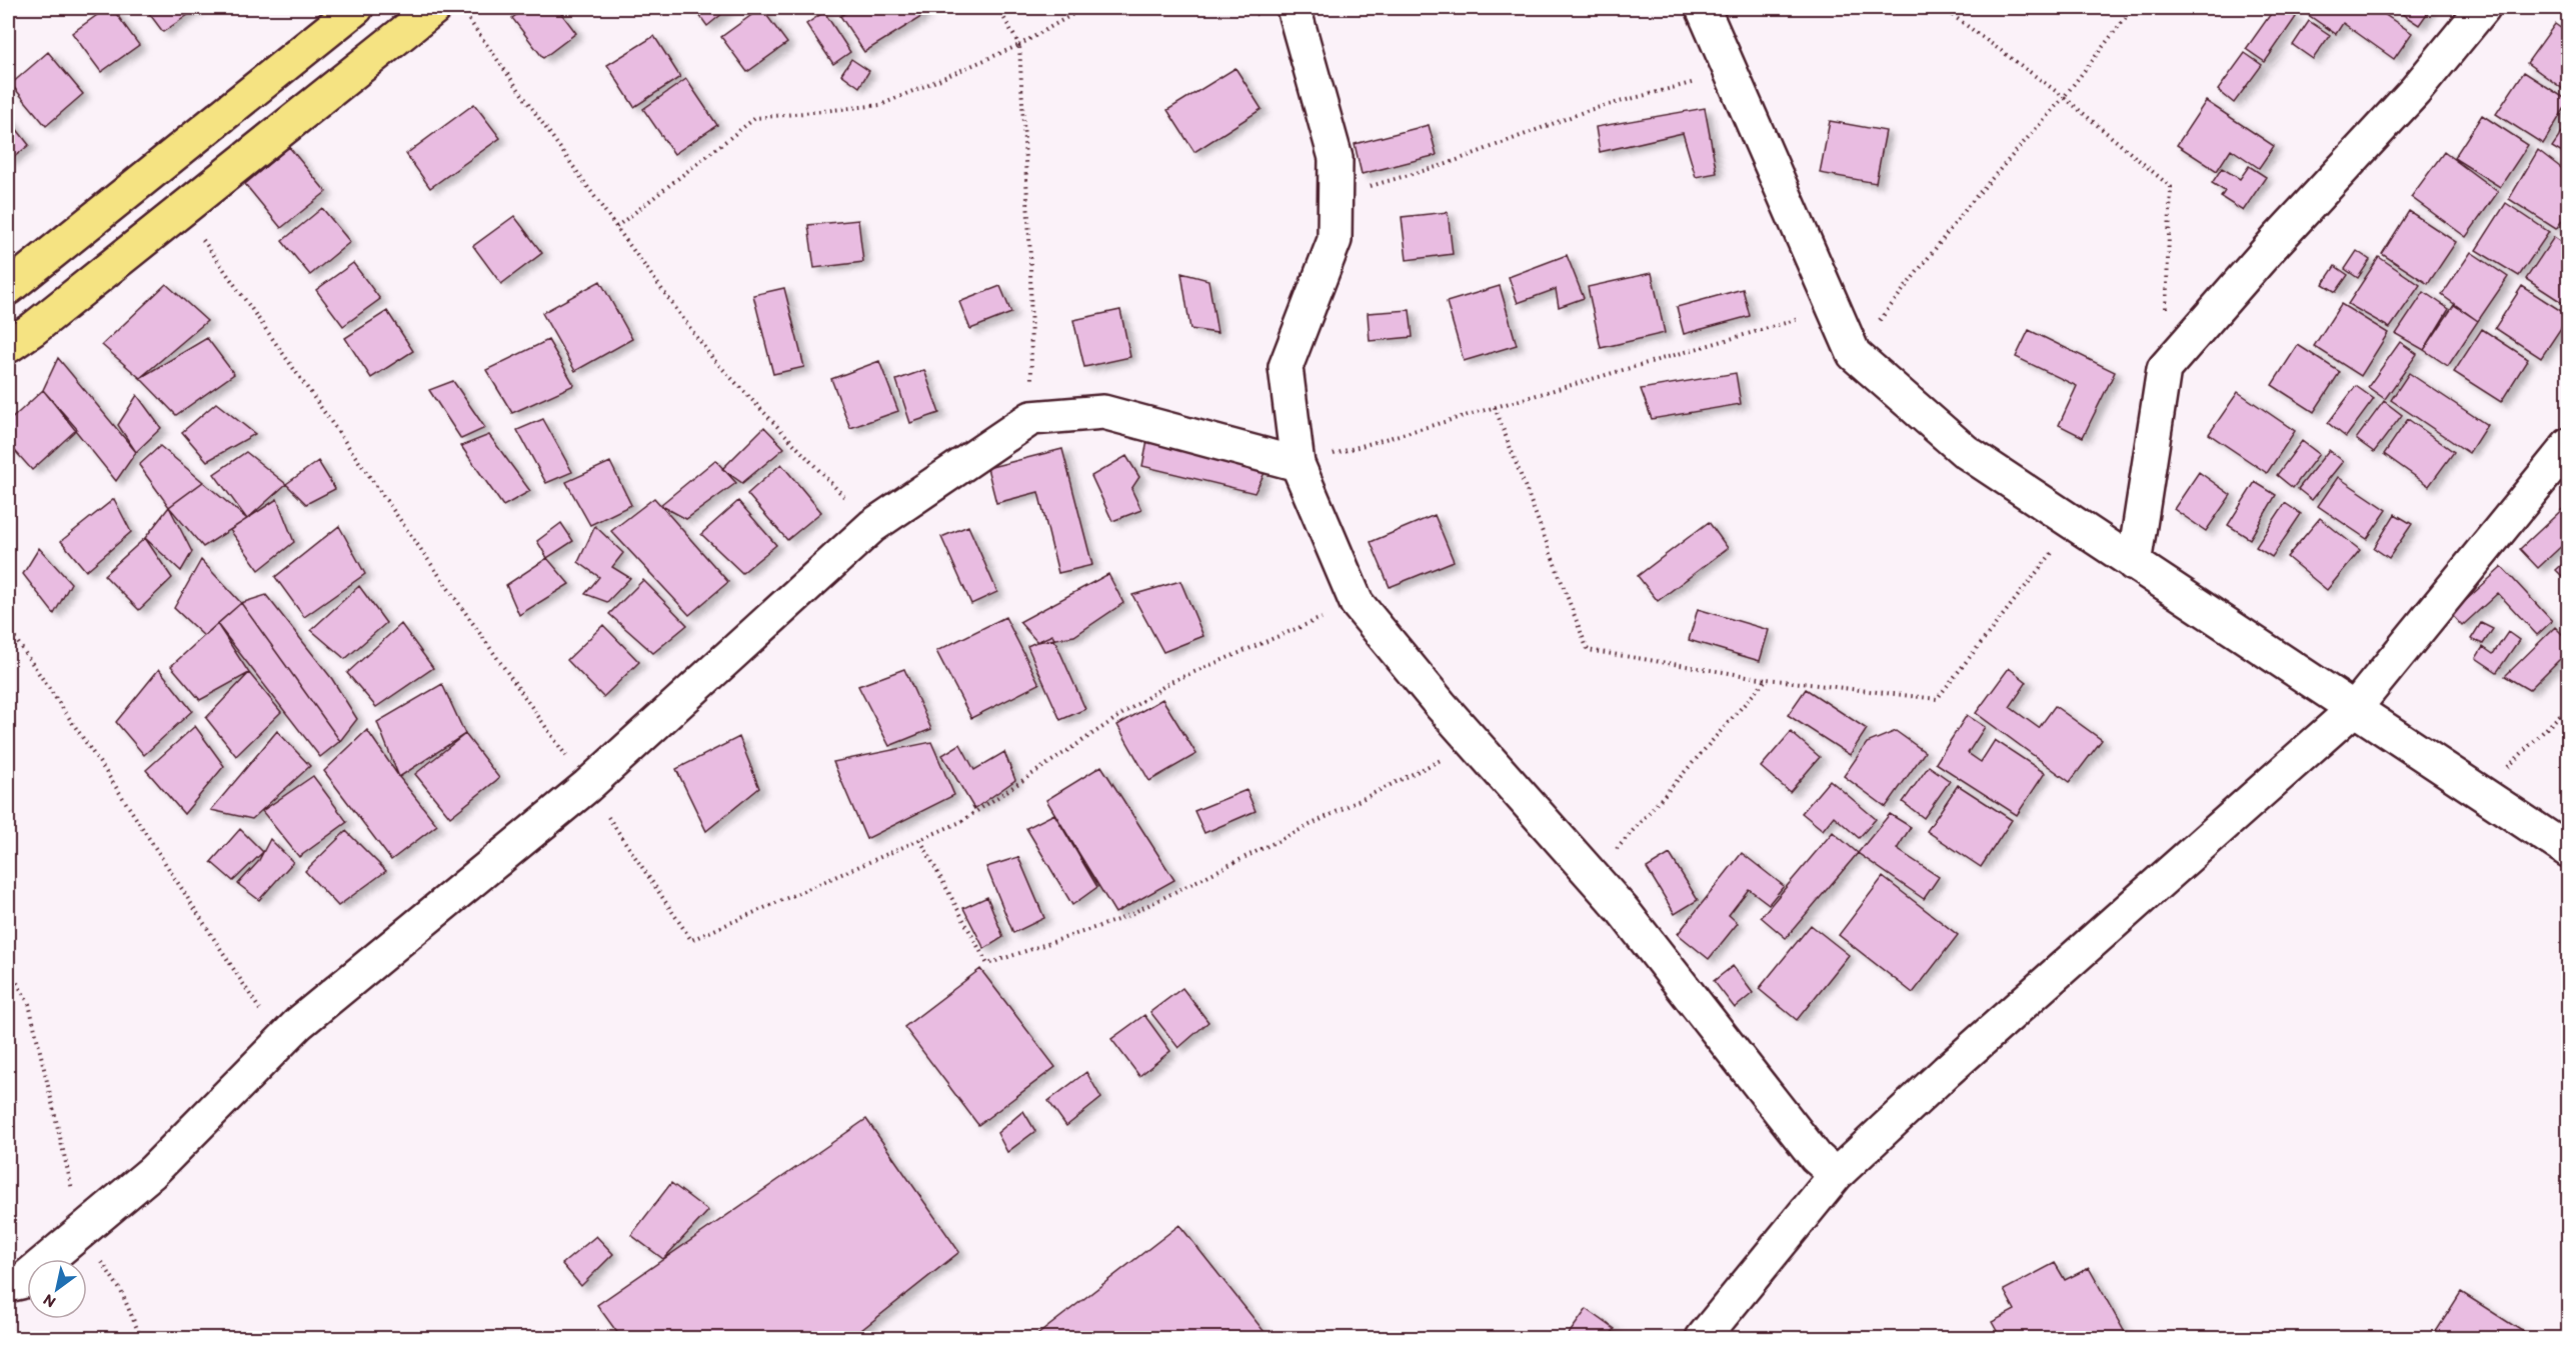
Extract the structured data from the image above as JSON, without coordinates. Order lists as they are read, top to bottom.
{
  "north": "bottom left"
}
